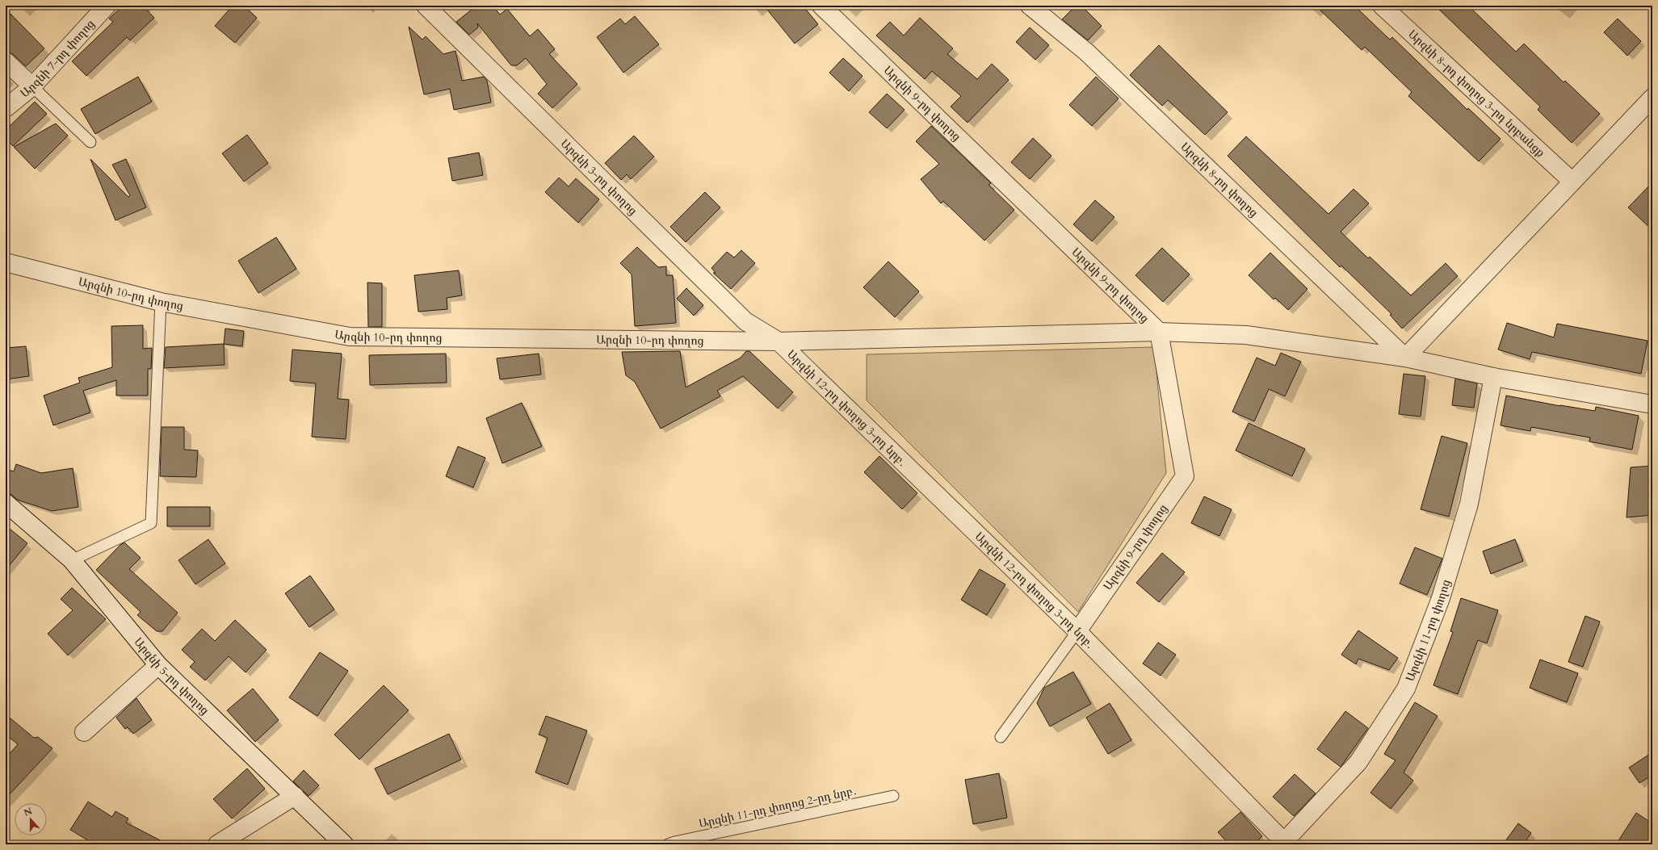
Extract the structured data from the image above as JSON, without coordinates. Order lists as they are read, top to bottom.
{
  "streets": {
    "street": [
      "Արզնի 7-րդ փողոց",
      "Արզնի 8-րդ փողոց 3-րդ նրբանցք",
      "Արզնի 9-րդ փողոց",
      "Արզնի 3-րդ փողոց",
      "Արզնի 8-րդ փողոց",
      "Արզնի 10-րդ փողոց",
      "Արզնի 12-րդ փողոց 3-րդ նրբ․",
      "Արզնի 11-րդ փողոց",
      "Արզնի 5-րդ փողոց"
    ],
    "lane": ["Արզնի 11-րդ փողոց 2-րդ նրբ․"]
  },
  "crossings": [
    ["Արզնի 9-րդ փողոց", "Արզնի 10-րդ փողոց"],
    ["Արզնի 9-րդ փողոց", "Արզնի 12-րդ փողոց 3-րդ նրբ․"],
    ["Արզնի 3-րդ փողոց", "Արզնի 10-րդ փողոց"],
    ["Արզնի 3-րդ փողոց", "Արզնի 12-րդ փողոց 3-րդ նրբ․"],
    ["Արզնի 8-րդ փողոց", "Արզնի 10-րդ փողոց"],
    ["Արզնի 10-րդ փողոց", "Արզնի 12-րդ փողոց 3-րդ նրբ․"],
    ["Արզնի 10-րդ փողոց", "Արզնի 11-րդ փողոց"],
    ["Արզնի 12-րդ փողոց 3-րդ նրբ․", "Արզնի 11-րդ փողոց"]
  ],
  "north": "top"
}
